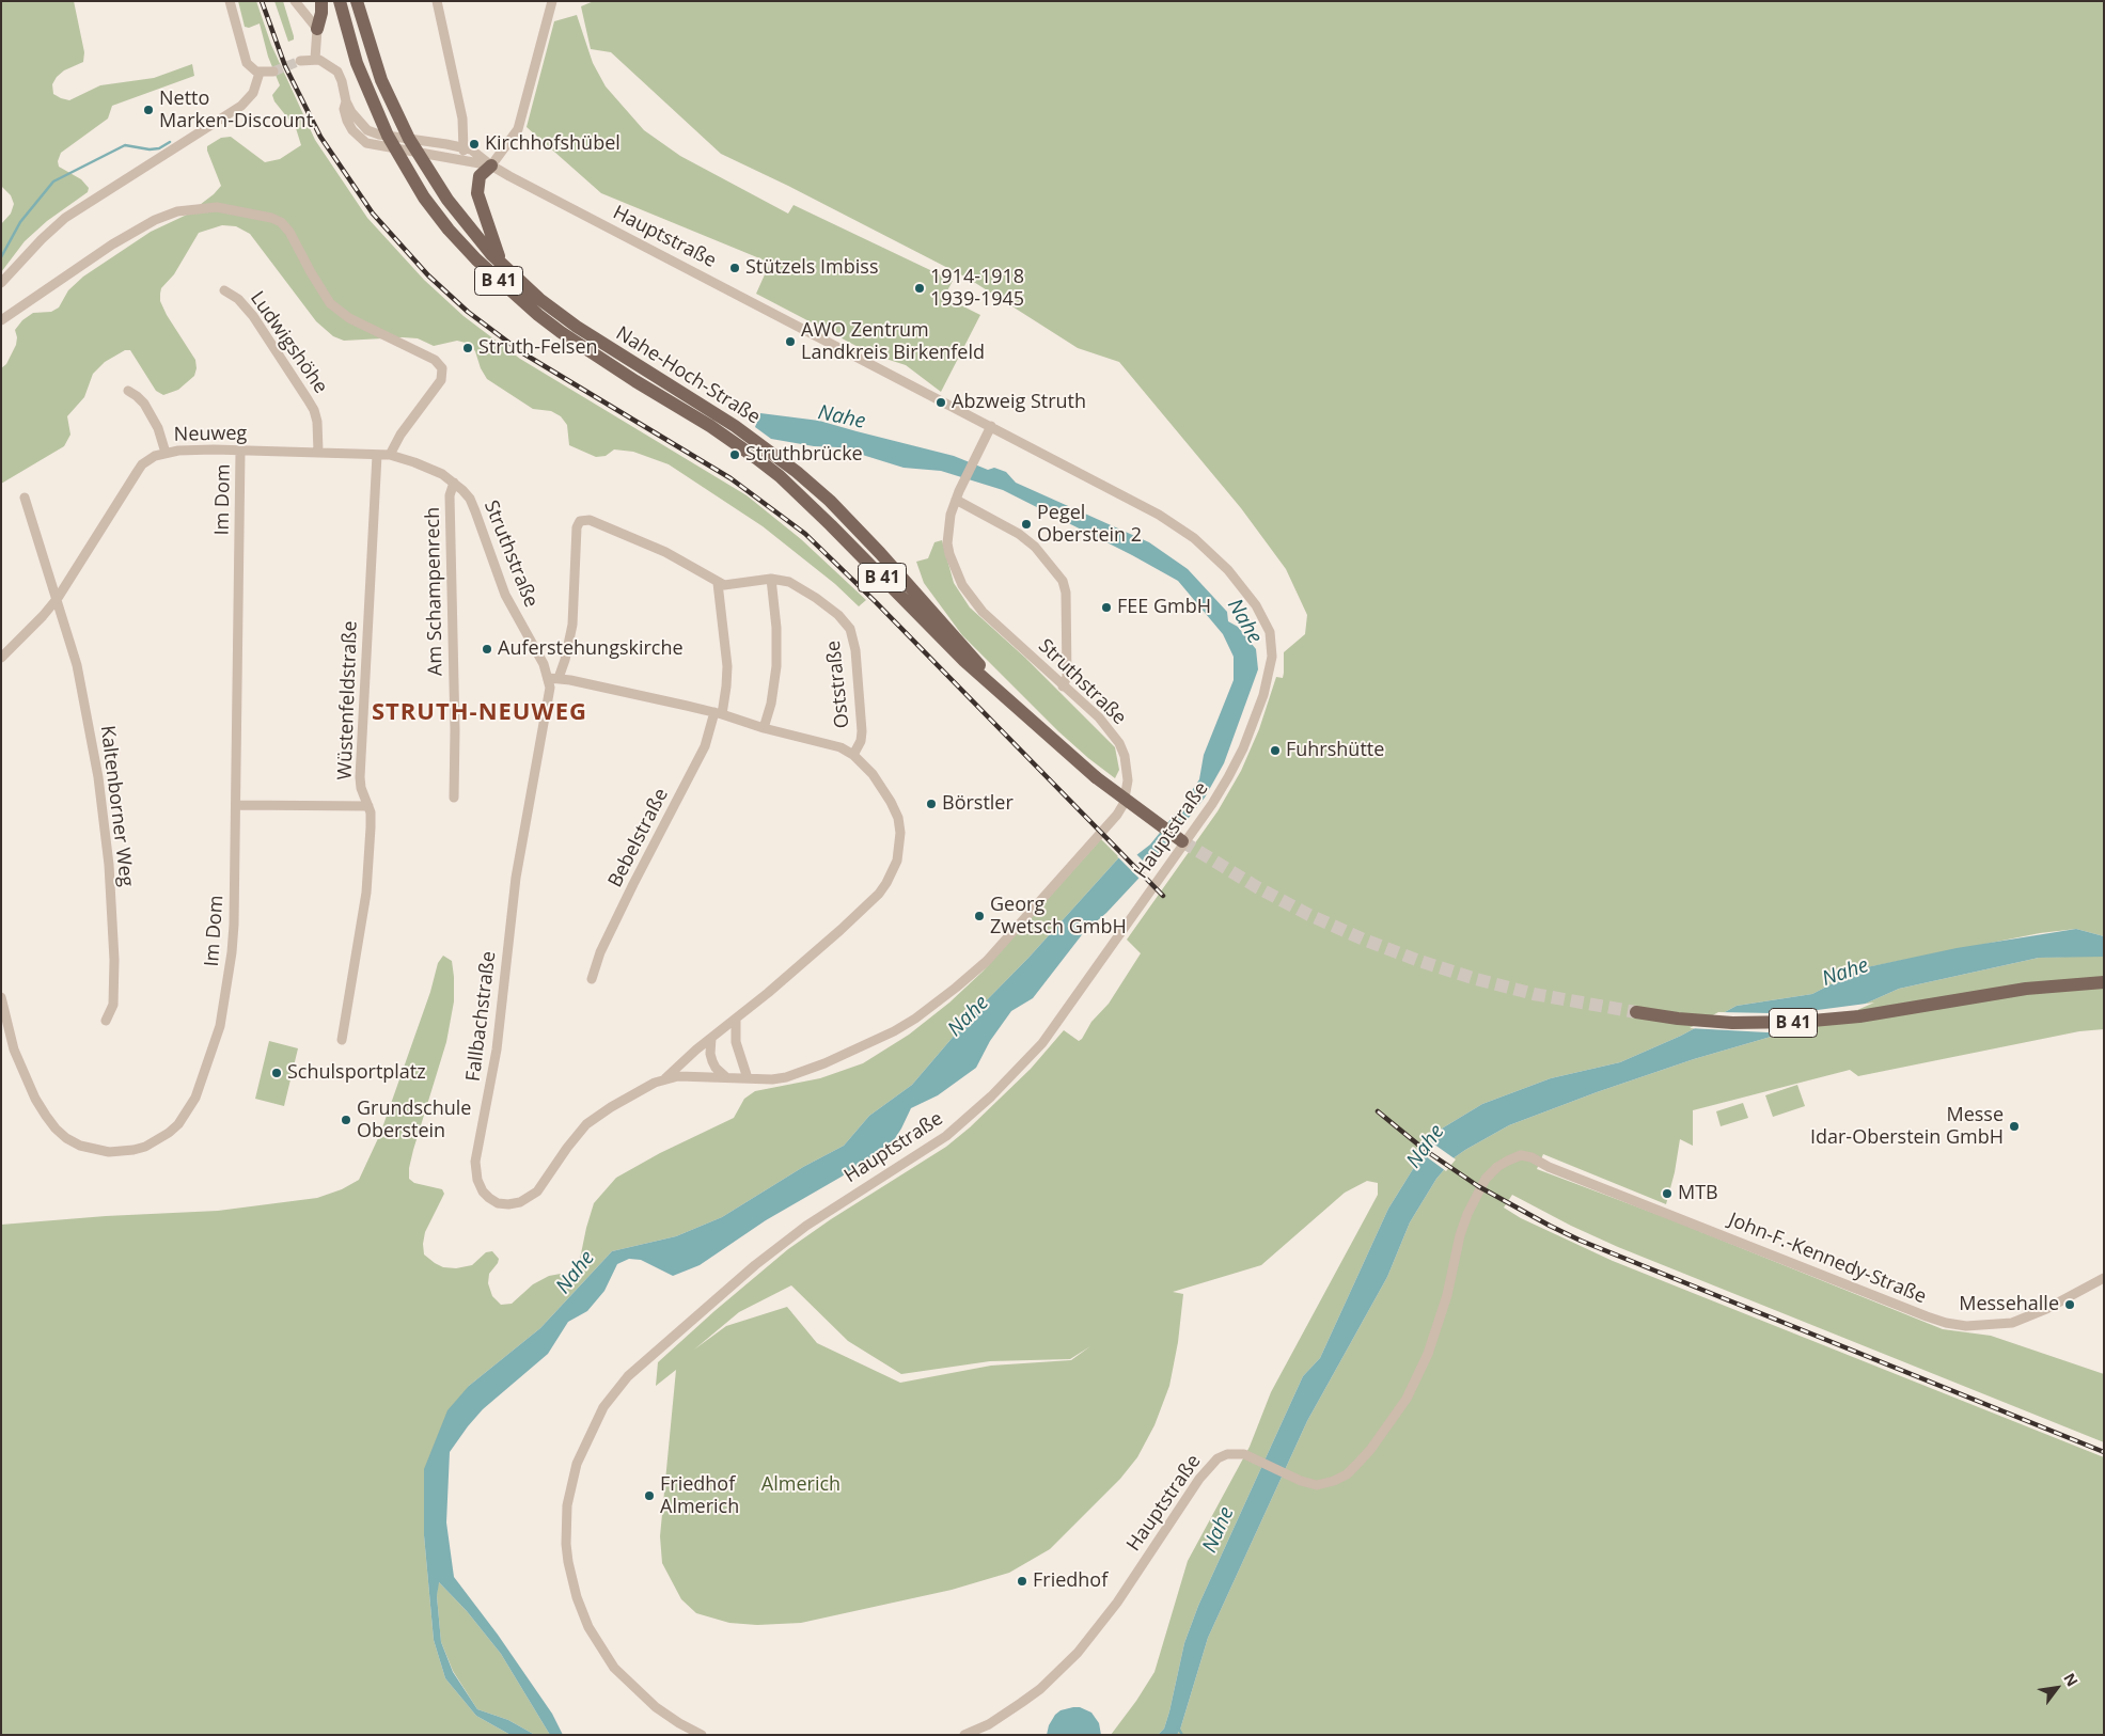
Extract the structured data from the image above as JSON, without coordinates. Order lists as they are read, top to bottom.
{
  "streets": {
    "main road": ["B 41", "Nahe-Hoch-Straße"],
    "street": [
      "Hauptstraße",
      "Ludwigshöhe",
      "Neuweg",
      "Im Dom",
      "Struthstraße",
      "Am Schampenrech",
      "Oststraße",
      "Wüstenfeldstraße",
      "Kaltenborner Weg",
      "Bebelstraße",
      "Fallbachstraße",
      "John-F.-Kennedy-Straße"
    ]
  },
  "crossings": [
    ["Hauptstraße", "Nahe-Hoch-Straße"],
    ["Hauptstraße", "Struthstraße"],
    ["Hauptstraße", "John-F.-Kennedy-Straße"],
    ["B 41", "Nahe-Hoch-Straße"],
    ["Ludwigshöhe", "Neuweg"],
    ["Neuweg", "Im Dom"],
    ["Neuweg", "Struthstraße"],
    ["Neuweg", "Wüstenfeldstraße"],
    ["Neuweg", "Kaltenborner Weg"],
    ["Struthstraße", "Am Schampenrech"],
    ["Struthstraße", "Fallbachstraße"],
    ["Oststraße", "Bebelstraße"]
  ],
  "districts": ["STRUTH-NEUWEG"],
  "water": ["Nahe"],
  "parks": ["Almerich"],
  "places": [
    "Netto Marken-Discount",
    "Kirchhofshübel",
    "Stützels Imbiss",
    "1914-1918 1939-1945",
    "AWO Zentrum Landkreis Birkenfeld",
    "Struth-Felsen",
    "Abzweig Struth",
    "Struthbrücke",
    "Pegel Oberstein 2",
    "FEE GmbH",
    "Auferstehungskirche",
    "Fuhrshütte",
    "Börstler",
    "Georg Zwetsch GmbH",
    "Schulsportplatz",
    "Grundschule Oberstein",
    "Messe Idar-Oberstein GmbH",
    "MTB",
    "Messehalle",
    "Friedhof Almerich",
    "Friedhof"
  ],
  "north": "top right"
}
